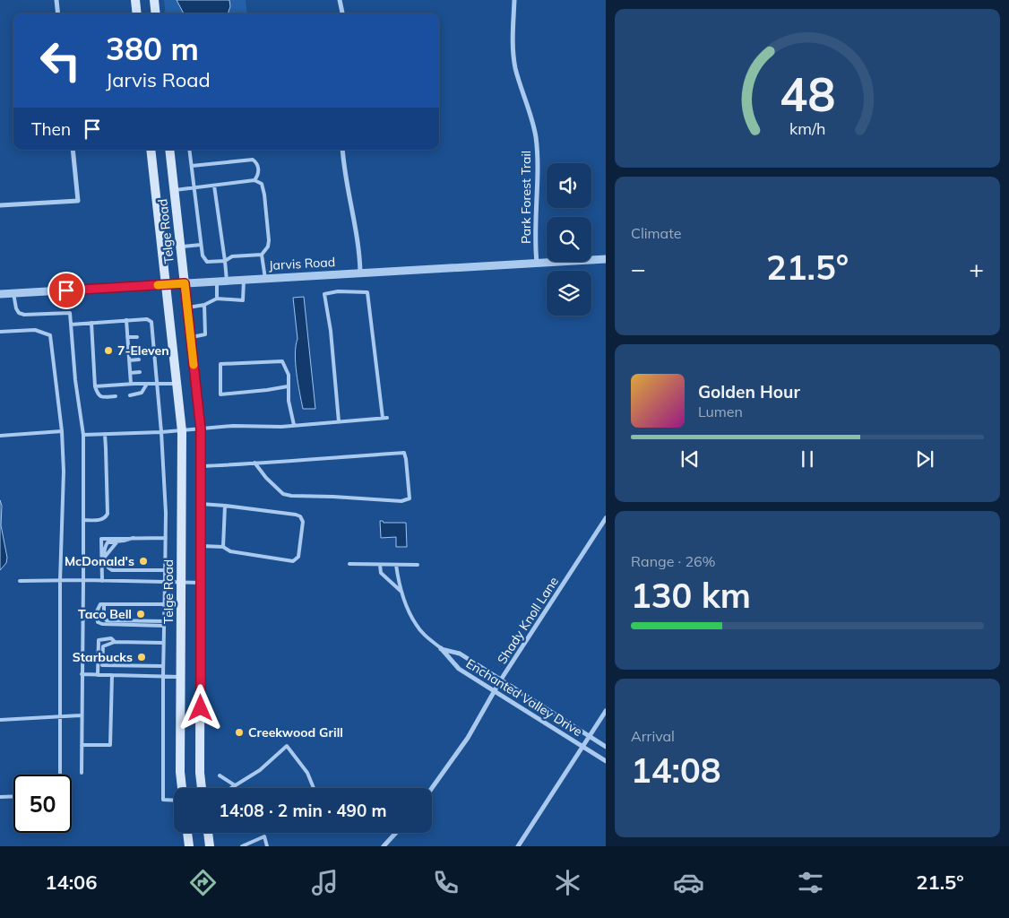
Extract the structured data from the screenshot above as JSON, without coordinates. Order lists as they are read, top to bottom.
{
  "streets": {
    "main road": ["Telge Road"],
    "street": [
      "Park Forest Trail",
      "Jarvis Road",
      "Shady Knoll Lane",
      "Enchanted Valley Drive"
    ]
  },
  "crossings": [
    ["Park Forest Trail", "Jarvis Road"],
    ["Telge Road", "Jarvis Road"],
    ["Shady Knoll Lane", "Enchanted Valley Drive"]
  ],
  "places": [
    "7-Eleven",
    "McDonald's",
    "Taco Bell",
    "Starbucks",
    "Creekwood Grill"
  ],
  "page": {
    "turn": ["380 m", "Jarvis Road"],
    "then": "Then",
    "tile": [
      "Climate",
      ["Range · 26%", "130 km"],
      ["Arrival", "14:08"]
    ],
    "heat": ["−", "21.5°", "+"],
    "song": ["Golden Hour", "Lumen"],
    "limit": "50",
    "trip": "14:08 · 2 min · 490 m",
    "tabs": ["14:06", "21.5°"],
    "gauge": ["48", "km/h"]
  }
}
